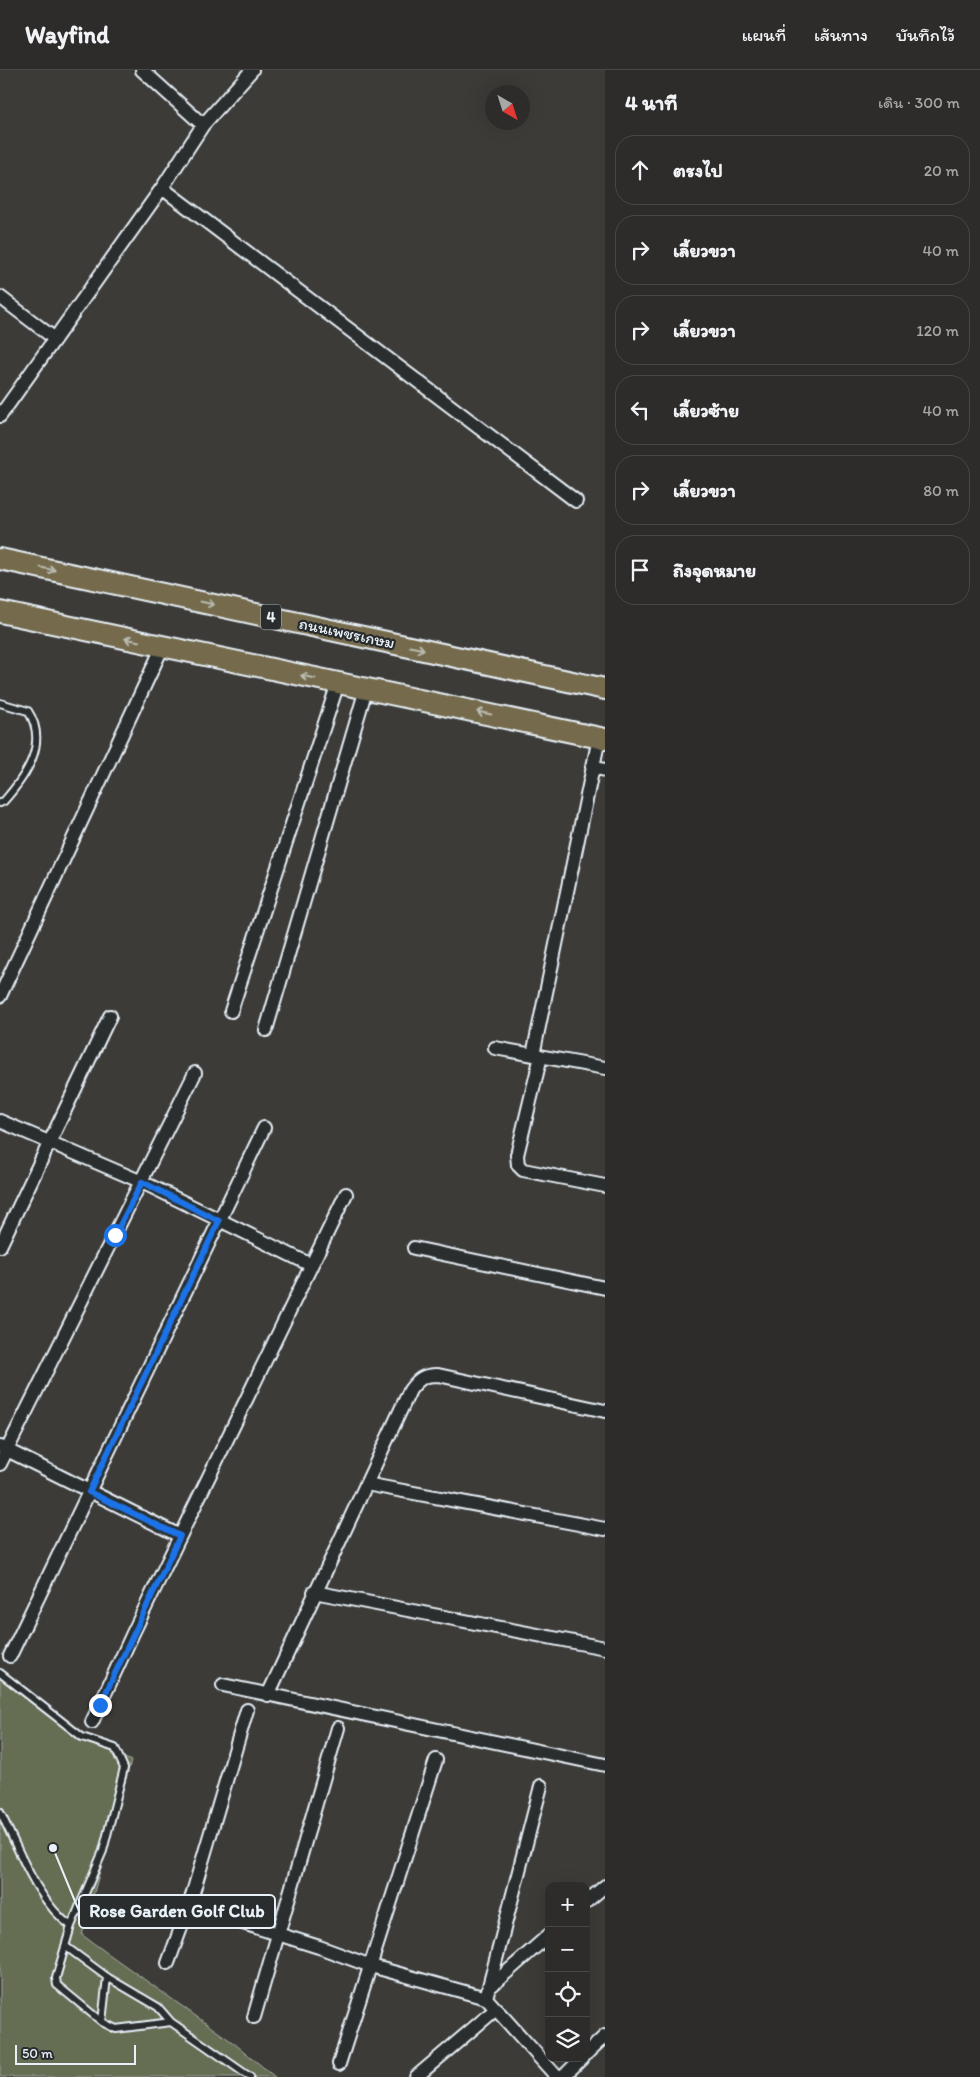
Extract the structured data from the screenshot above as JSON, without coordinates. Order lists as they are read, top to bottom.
{
  "streets": {
    "main road": ["4", "ถนนเพชรเกษม"]
  },
  "places": ["Rose Garden Golf Club"],
  "scale_bar": "50 m",
  "north": "bottom right",
  "page": {
    "header": "Wayfind",
    "nav": ["แผนที่", "เส้นทาง", "บันทึกไว้"],
    "heading": ["4 นาที", "เดิน · 300 m"],
    "list": [
      ["ตรงไป", "20 m"],
      ["เลี้ยวขวา", "40 m"],
      ["เลี้ยวขวา", "120 m"],
      ["เลี้ยวซ้าย", "40 m"],
      ["เลี้ยวขวา", "80 m"],
      "ถึงจุดหมาย"
    ],
    "map_buttons": ["+", "−"],
    "scale": "50 m"
  }
}
